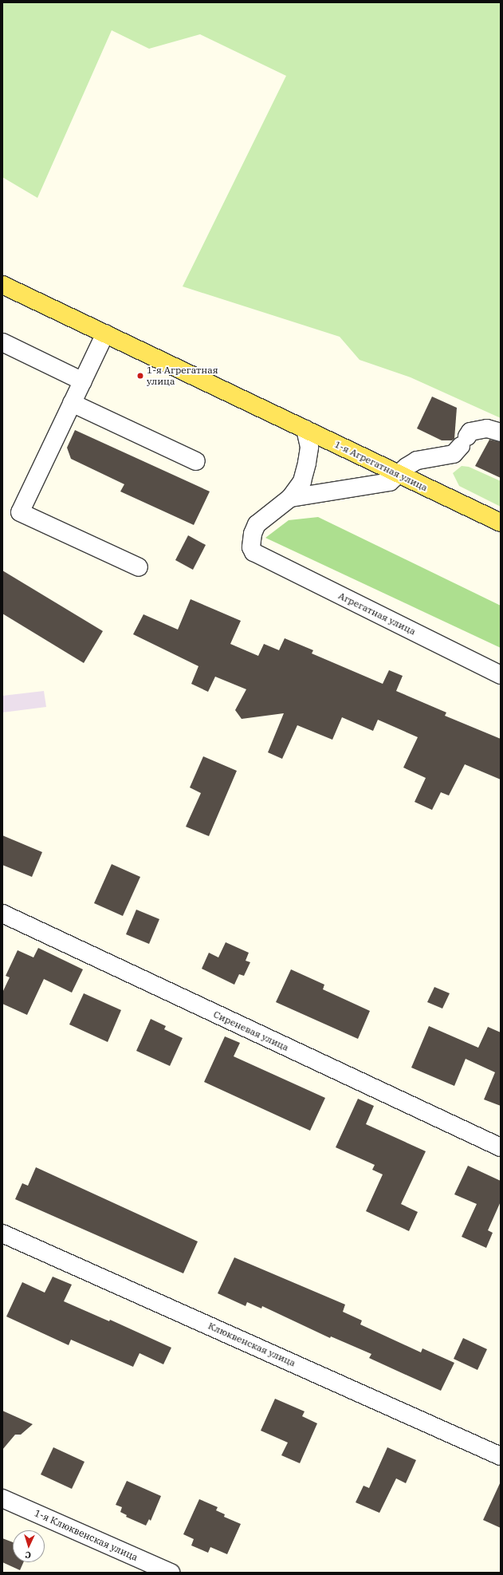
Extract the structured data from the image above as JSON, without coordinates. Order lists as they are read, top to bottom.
{
  "streets": {
    "main road": ["1-я Агрегатная улица"],
    "street": [
      "Агрегатная улица",
      "Сиреневая улица",
      "Клюквенская улица",
      "1-я Клюквенская улица"
    ]
  },
  "places": ["1-я Агрегатная улица"],
  "north": "bottom"
}
